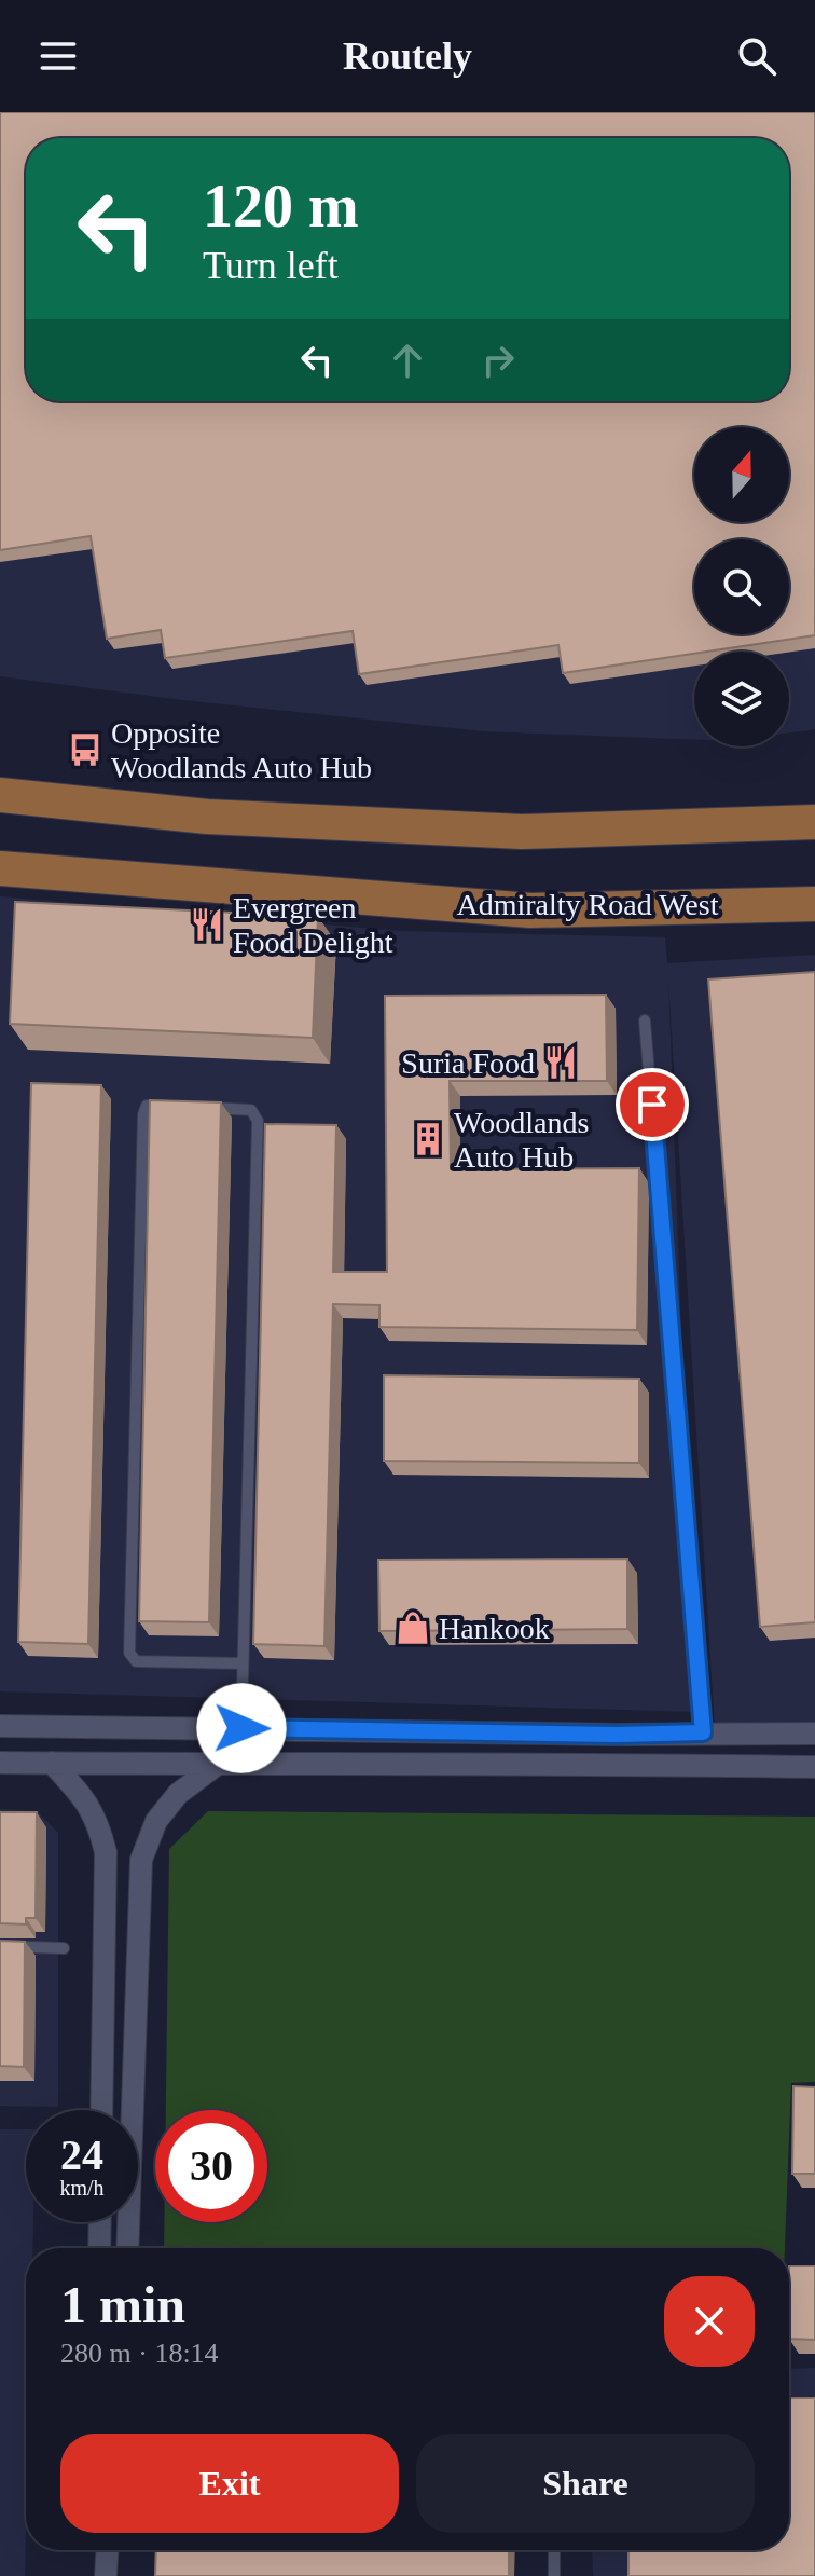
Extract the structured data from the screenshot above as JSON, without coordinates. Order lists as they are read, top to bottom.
{
  "streets": {
    "main road": ["Admiralty Road West"]
  },
  "places": {
    "bus stop": ["Opposite Woodlands Auto Hub"],
    "restaurant": ["Evergreen Food Delight", "Suria Food"],
    "building": ["Woodlands Auto Hub"],
    "shop": ["Hankook"]
  },
  "north": "top",
  "page": {
    "header": "Routely",
    "turn": ["120 m", "Turn left"],
    "speed": "24 km/h",
    "limit": "30",
    "heading": ["1 min", "280 m · 18:14"],
    "buttons": ["Exit", "Share"]
  }
}
